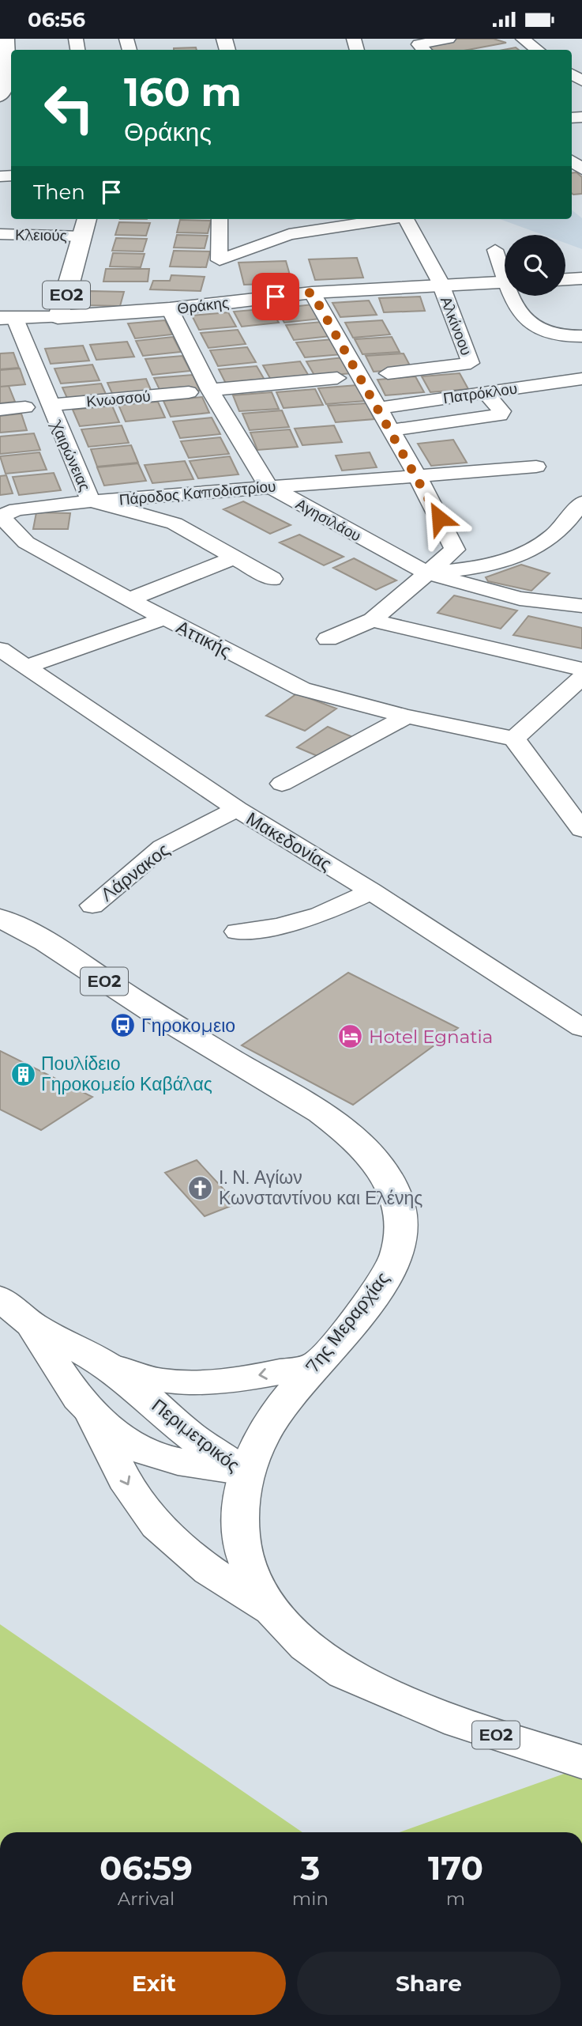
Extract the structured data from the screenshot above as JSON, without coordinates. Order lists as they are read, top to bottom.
{
  "streets": {
    "main road": [
      "ΕΟ2",
      "Θράκης",
      "7ης Μεραρχίας",
      "Περιμετρικός"
    ],
    "street": [
      "Κλειούς",
      "Αλκίνοου",
      "Πατρόκλου",
      "Κνωσσού",
      "Χαιρώνειας",
      "Πάροδος Καποδιστρίου",
      "Αγησιλάου",
      "Αττικής",
      "Μακεδονίας",
      "Λάρνακος"
    ]
  },
  "crossings": [
    ["Κλειούς", "ΕΟ2"],
    ["ΕΟ2", "Θράκης"],
    ["ΕΟ2", "Χαιρώνειας"],
    ["Θράκης", "Αλκίνοου"],
    ["Κνωσσού", "Χαιρώνειας"],
    ["Χαιρώνειας", "Πάροδος Καποδιστρίου"],
    ["Χαιρώνειας", "Αττικής"],
    ["Πάροδος Καποδιστρίου", "Αγησιλάου"],
    ["Πάροδος Καποδιστρίου", "Αττικής"],
    ["Μακεδονίας", "Λάρνακος"],
    ["7ης Μεραρχίας", "Περιμετρικός"]
  ],
  "places": {
    "bus stop": ["Γηροκομειο"],
    "hotel": ["Hotel Egnatia"],
    "building": ["Πουλίδειο Γηροκομείο Καβάλας"],
    "church": ["Ι. Ν. Αγίων Κωνσταντίνου και Ελένης"]
  },
  "page": {
    "status": "06:56",
    "turn": ["160 m", "Θράκης"],
    "then": "Then",
    "eta": [
      "06:59",
      "Arrival",
      "3",
      "min",
      "170",
      "m"
    ],
    "buttons": ["Exit", "Share"]
  }
}
